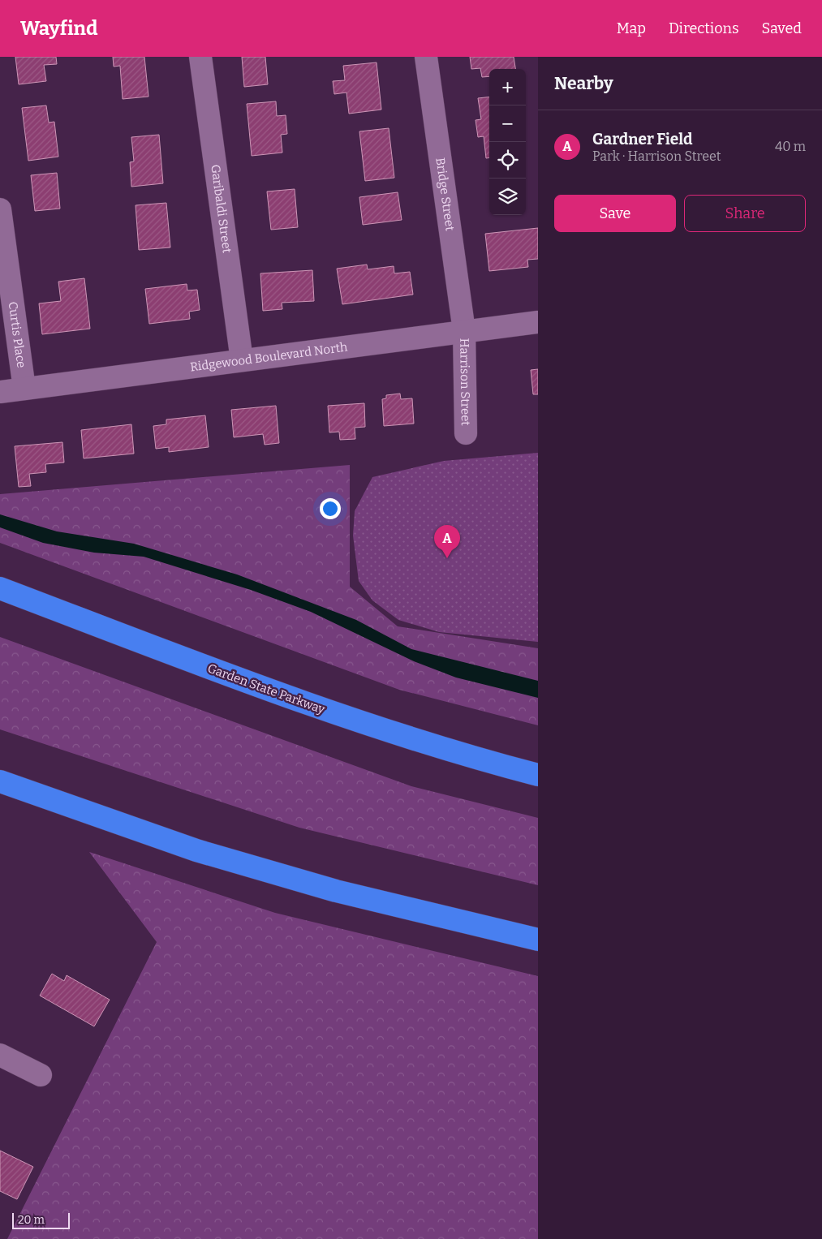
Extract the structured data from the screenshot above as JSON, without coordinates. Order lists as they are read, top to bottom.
{
  "streets": {
    "highway": ["Garden State Parkway"],
    "street": [
      "Bridge Street",
      "Garibaldi Street",
      "Curtis Place",
      "Ridgewood Boulevard North",
      "Harrison Street"
    ]
  },
  "crossings": [
    ["Bridge Street", "Ridgewood Boulevard North"],
    ["Bridge Street", "Harrison Street"],
    ["Garibaldi Street", "Ridgewood Boulevard North"],
    ["Curtis Place", "Ridgewood Boulevard North"],
    ["Ridgewood Boulevard North", "Harrison Street"]
  ],
  "scale_bar": "20 m",
  "page": {
    "header": "Wayfind",
    "nav": ["Map", "Directions", "Saved"],
    "heading": "Nearby",
    "map_buttons": ["+", "−"],
    "list": [
      {
        "mark": "A",
        "name": "Gardner Field",
        "note": "Park · Harrison Street",
        "value": "40 m"
      }
    ],
    "buttons": ["Save", "Share"],
    "pins": "A",
    "scale": "20 m"
  }
}
